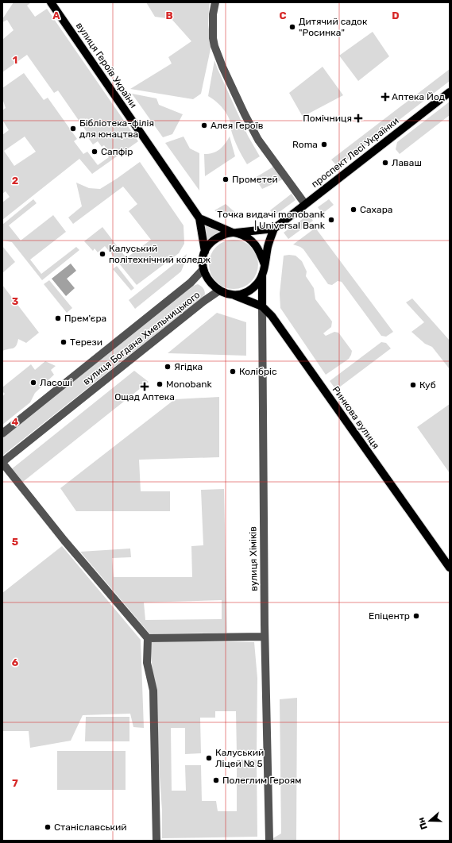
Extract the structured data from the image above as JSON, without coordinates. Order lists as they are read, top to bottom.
{
  "streets": {
    "main road": ["вулиця Героїв України", "проспект Лесі Українки", "Ринкова вулиця"],
    "street": ["вулиця Богдана Хмельницького", "вулиця Хіміків"]
  },
  "crossings": [
    ["вулиця Героїв України", "вулиця Богдана Хмельницького"],
    ["Ринкова вулиця", "вулиця Хіміків"]
  ],
  "places": {
    "other": [
      "Дитячий садок \"Росинка\"",
      "Алея Героїв",
      "Бібліотека-філія для юнацтва",
      "Roma",
      "Сапфір",
      "Лаваш",
      "Прометей",
      "Сахара",
      "Точка видачі monobank | Universal Bank",
      "Калуський політехнічний коледж",
      "Прем'єра",
      "Терези",
      "Ягідка",
      "Колібріс",
      "Ласоші",
      "Monobank",
      "Куб",
      "Епіцентр",
      "Калуський Ліцей № 5",
      "Полеглим Героям",
      "Станіславський"
    ],
    "health": ["Аптека Йод", "Помічниця", "Ощад Аптека"]
  },
  "north": "left",
  "grid": {
    "columns": [
      "A",
      "B",
      "C",
      "D"
    ],
    "rows": [
      "1",
      "2",
      "3",
      "4",
      "5",
      "6",
      "7"
    ]
  }
}
